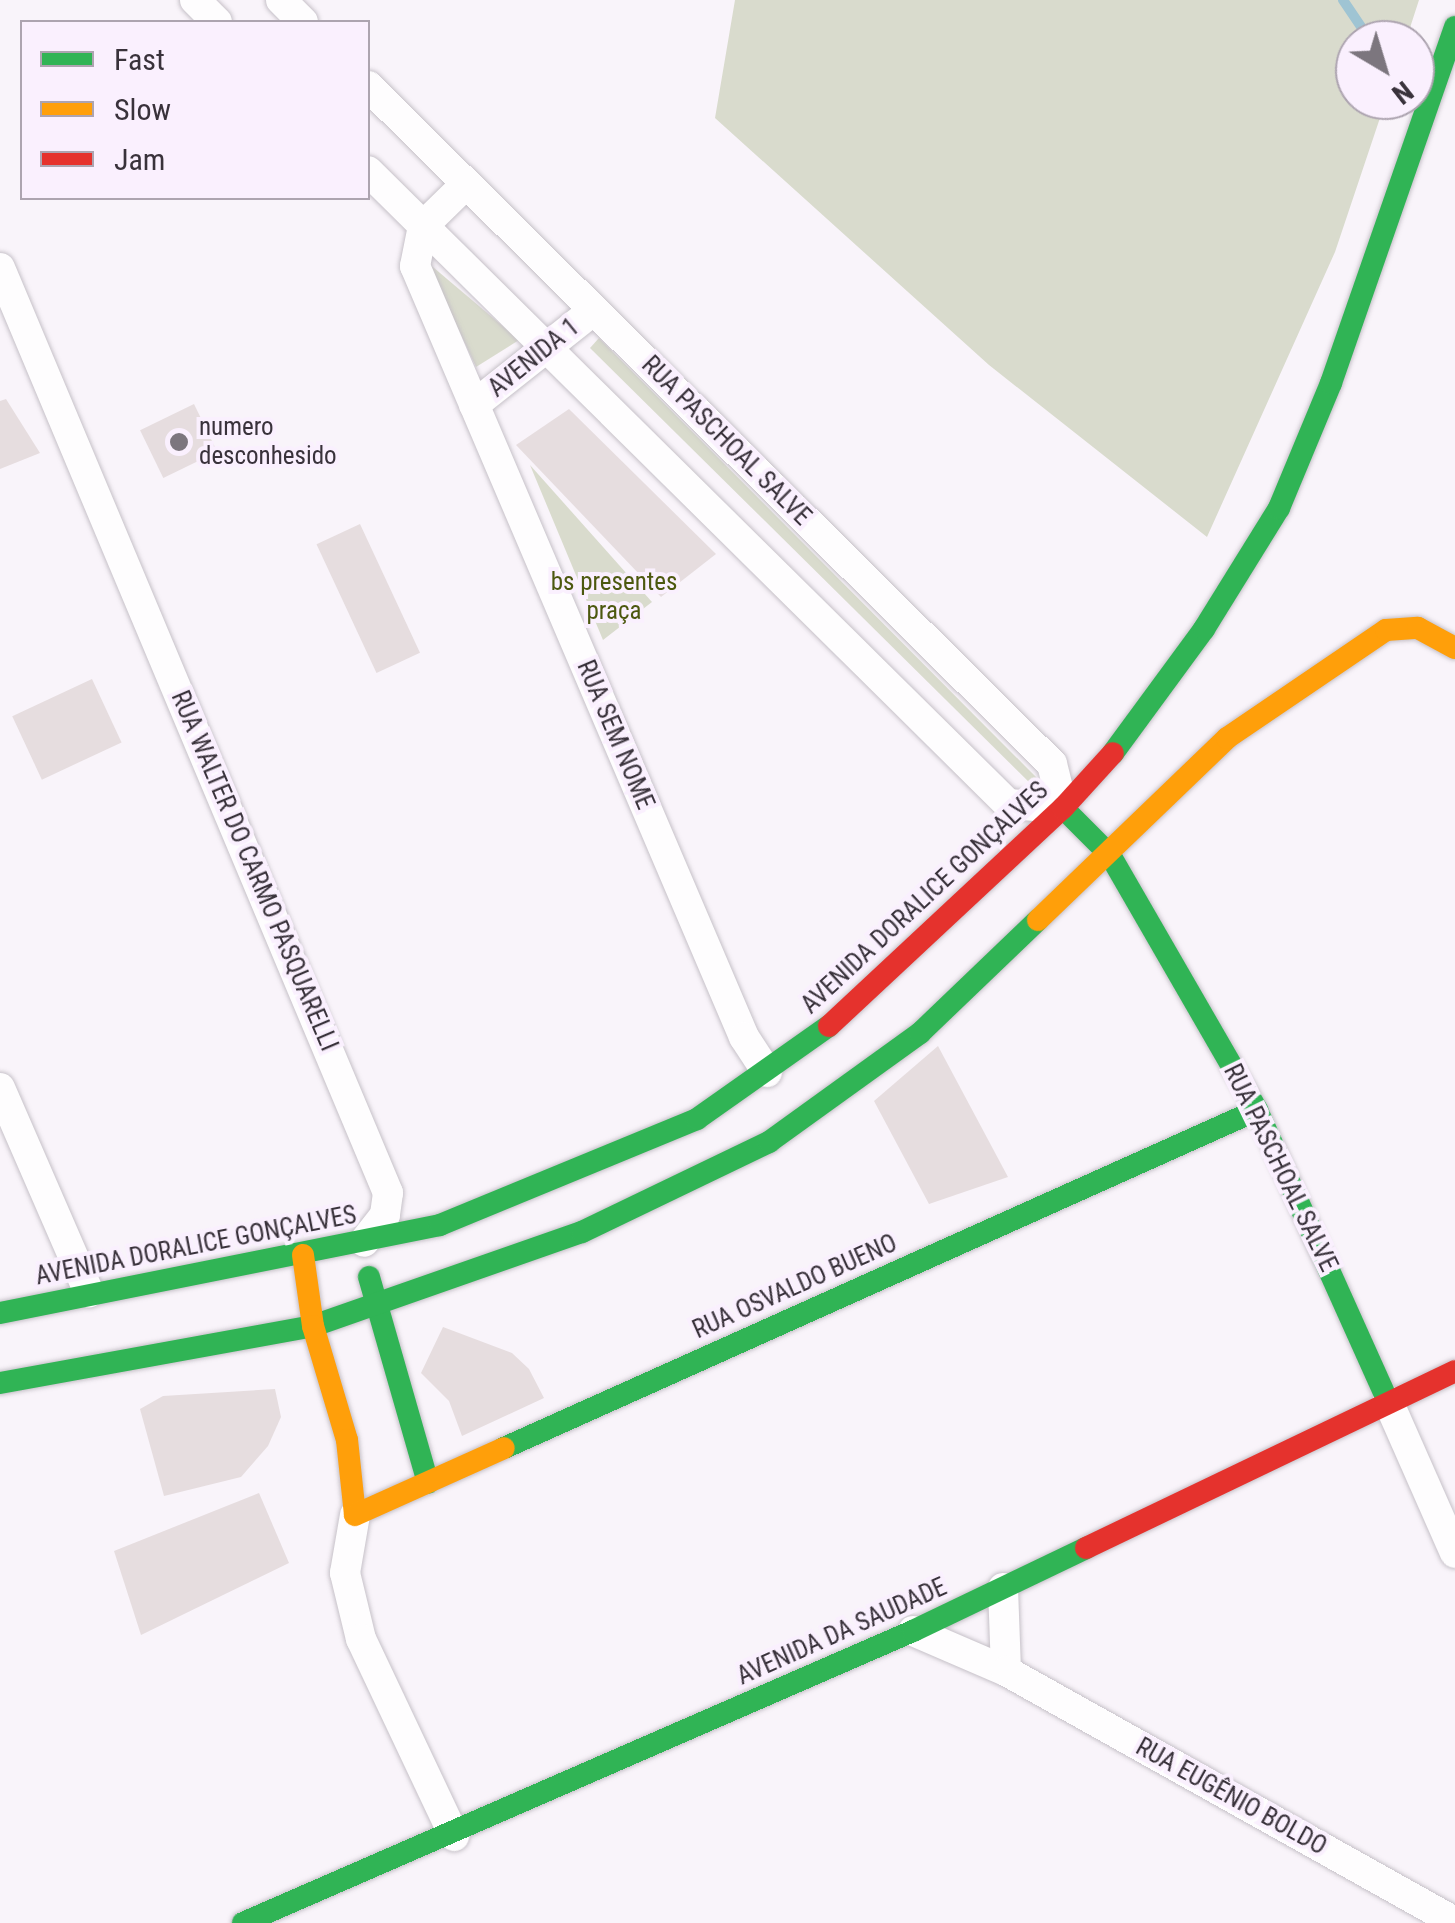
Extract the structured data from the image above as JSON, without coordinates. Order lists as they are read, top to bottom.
{
  "streets": {
    "street": [
      "AVENIDA 1",
      "RUA PASCHOAL SALVE",
      "RUA SEM NOME",
      "RUA WALTER DO CARMO PASQUARELLI",
      "AVENIDA DORALICE GONÇALVES",
      "RUA OSVALDO BUENO",
      "AVENIDA DA SAUDADE",
      "RUA EUGÊNIO BOLDO"
    ]
  },
  "crossings": [
    ["AVENIDA 1", "RUA PASCHOAL SALVE"],
    ["AVENIDA 1", "RUA SEM NOME"],
    ["RUA PASCHOAL SALVE", "AVENIDA DORALICE GONÇALVES"],
    ["RUA PASCHOAL SALVE", "RUA OSVALDO BUENO"],
    ["RUA PASCHOAL SALVE", "AVENIDA DA SAUDADE"],
    ["RUA SEM NOME", "AVENIDA DORALICE GONÇALVES"],
    ["RUA WALTER DO CARMO PASQUARELLI", "AVENIDA DORALICE GONÇALVES"],
    ["AVENIDA DA SAUDADE", "RUA EUGÊNIO BOLDO"]
  ],
  "parks": ["bs presentes praça"],
  "places": ["numero desconhesido"],
  "legend": ["Fast", "Slow", "Jam"],
  "north": "bottom right"
}
